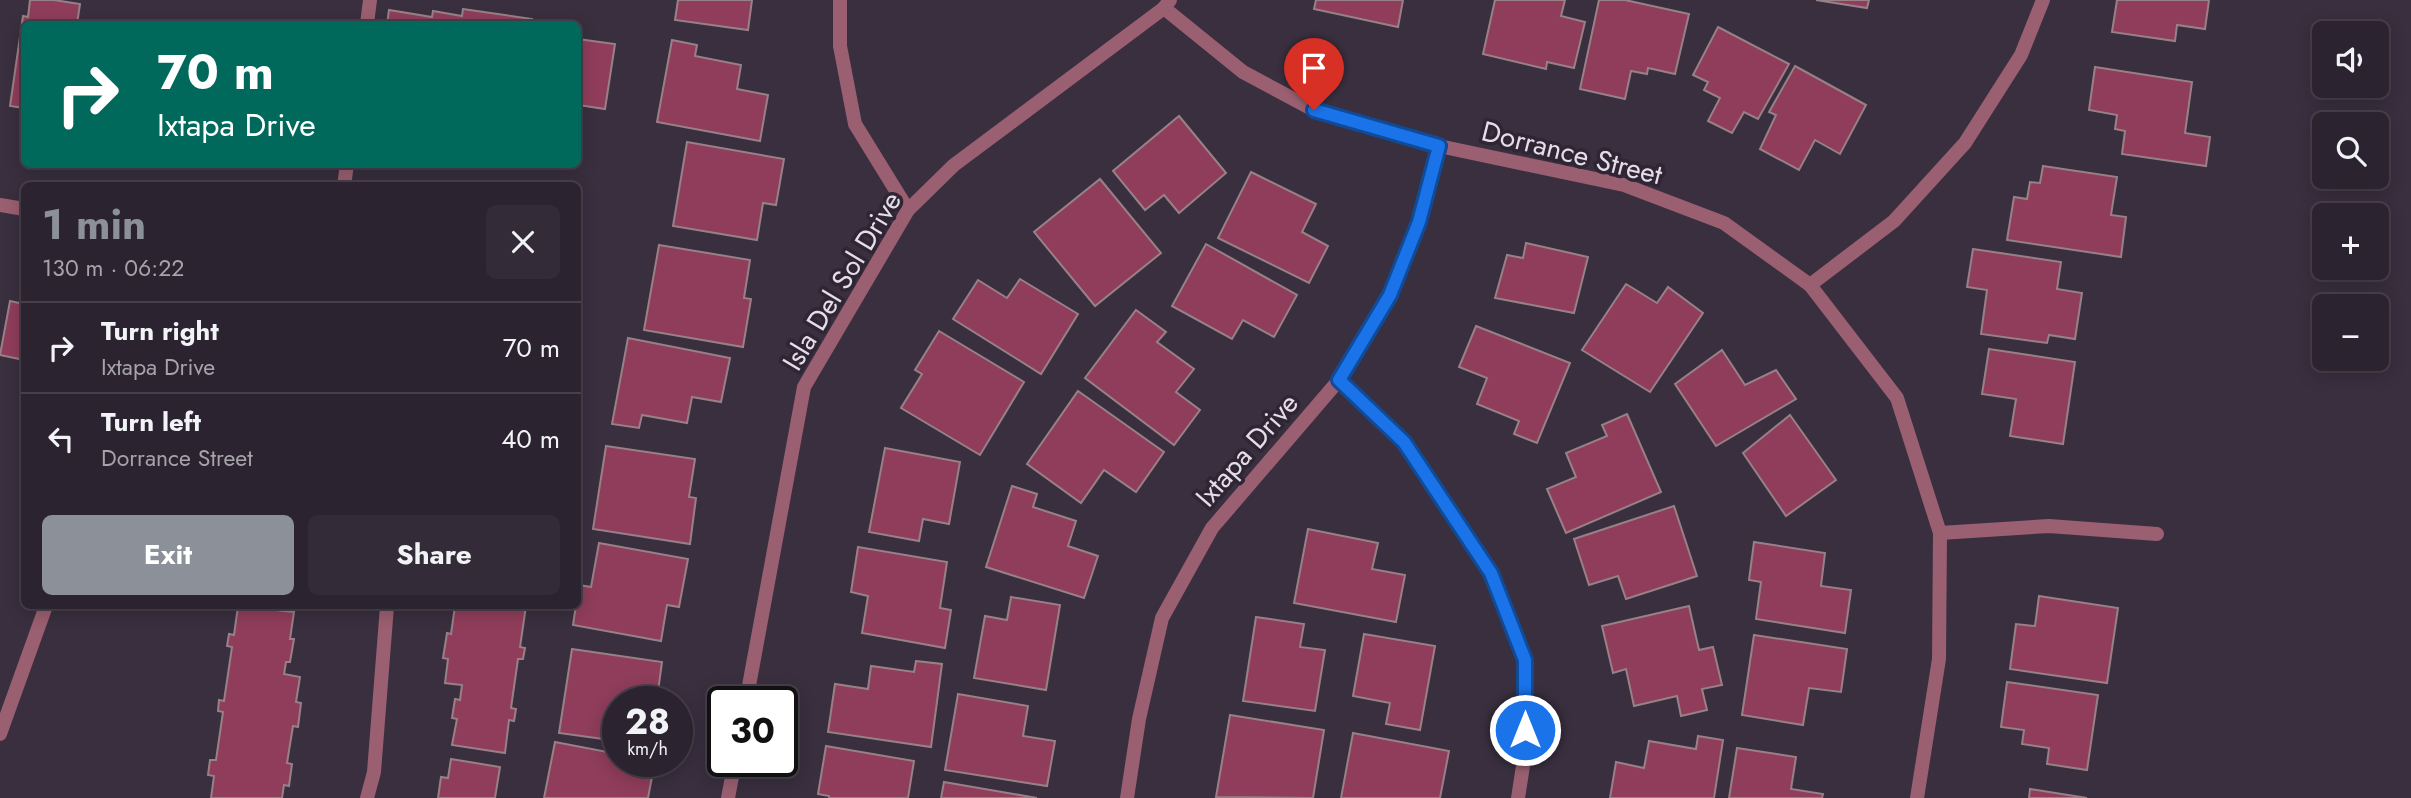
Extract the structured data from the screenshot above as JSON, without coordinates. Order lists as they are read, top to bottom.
{
  "streets": {
    "street": ["Dorrance Street", "Isla Del Sol Drive", "Ixtapa Drive"]
  },
  "crossings": [
    ["Dorrance Street", "Isla Del Sol Drive"],
    ["Dorrance Street", "Ixtapa Drive"]
  ],
  "page": {
    "map_buttons": ["+", "−"],
    "turn": ["70 m", "Ixtapa Drive"],
    "heading": ["1 min", "130 m · 06:22"],
    "list": [
      {
        "name": "Turn right",
        "note": "Ixtapa Drive",
        "value": "70 m"
      },
      {
        "name": "Turn left",
        "note": "Dorrance Street",
        "value": "40 m"
      }
    ],
    "buttons": ["Exit", "Share"],
    "speed": "28 km/h",
    "limit": "30"
  }
}
